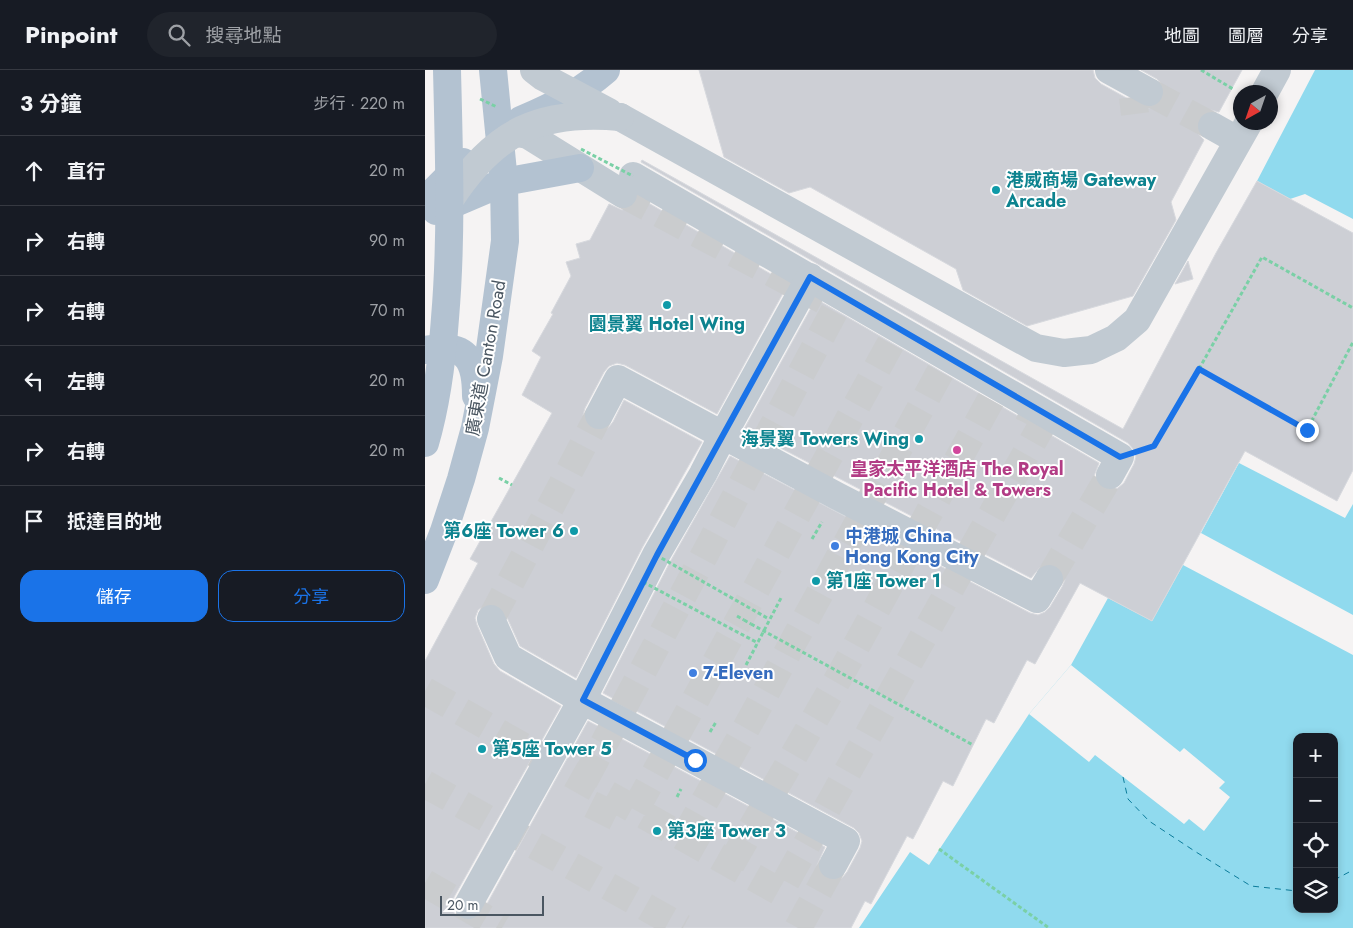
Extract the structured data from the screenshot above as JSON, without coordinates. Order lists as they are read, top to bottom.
{
  "streets": {
    "main road": ["廣東道 Canton Road"]
  },
  "places": [
    "港威商場 Gateway Arcade",
    "園景翼 Hotel Wing",
    "海景翼 Towers Wing",
    "皇家太平洋酒店 The Royal Pacific Hotel & Towers",
    "第6座 Tower 6",
    "中港城 China Hong Kong City",
    "第1座 Tower 1",
    "7-Eleven",
    "第5座 Tower 5",
    "第3座 Tower 3"
  ],
  "scale_bar": "20 m",
  "north": "bottom left",
  "page": {
    "header": "Pinpoint",
    "search": "搜尋地點",
    "nav": ["地圖", "圖層", "分享"],
    "heading": ["3 分鐘", "步行 · 220 m"],
    "list": [
      ["直行", "20 m"],
      ["右轉", "90 m"],
      ["右轉", "70 m"],
      ["左轉", "20 m"],
      ["右轉", "20 m"],
      "抵達目的地"
    ],
    "buttons": ["儲存", "分享"],
    "map_buttons": ["+", "−"],
    "scale": "20 m"
  }
}
